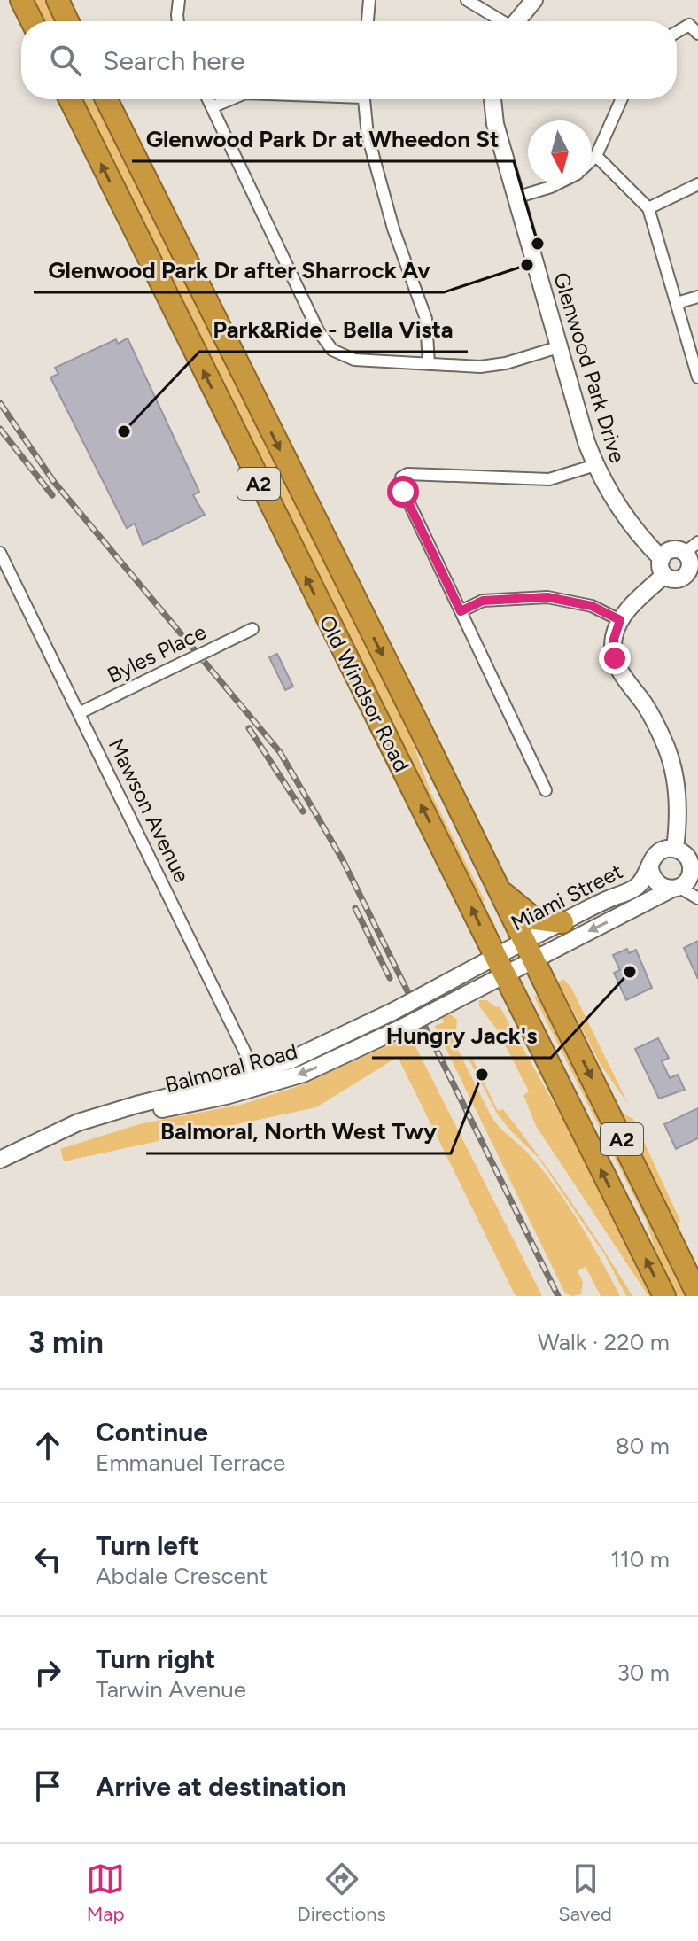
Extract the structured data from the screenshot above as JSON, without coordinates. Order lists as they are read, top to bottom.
{
  "streets": {
    "highway": ["A2", "Old Windsor Road"],
    "street": [
      "Glenwood Park Drive",
      "Byles Place",
      "Mawson Avenue",
      "Miami Street",
      "Balmoral Road"
    ]
  },
  "crossings": [
    ["Byles Place", "Mawson Avenue"],
    ["Old Windsor Road", "Miami Street"],
    ["Old Windsor Road", "Balmoral Road"],
    ["Mawson Avenue", "Balmoral Road"],
    ["Miami Street", "Balmoral Road"]
  ],
  "places": [
    "Glenwood Park Dr at Wheedon St",
    "Glenwood Park Dr after Sharrock Av",
    "Park&Ride - Bella Vista",
    "Hungry Jack's",
    "Balmoral, North West Twy"
  ],
  "north": "bottom",
  "page": {
    "search": "Search here",
    "heading": ["3 min", "Walk · 220 m"],
    "list": [
      ["Continue", "Emmanuel Terrace", "80 m"],
      ["Turn left", "Abdale Crescent", "110 m"],
      ["Turn right", "Tarwin Avenue", "30 m"],
      "Arrive at destination"
    ],
    "nav": ["Map", "Directions", "Saved"]
  }
}
